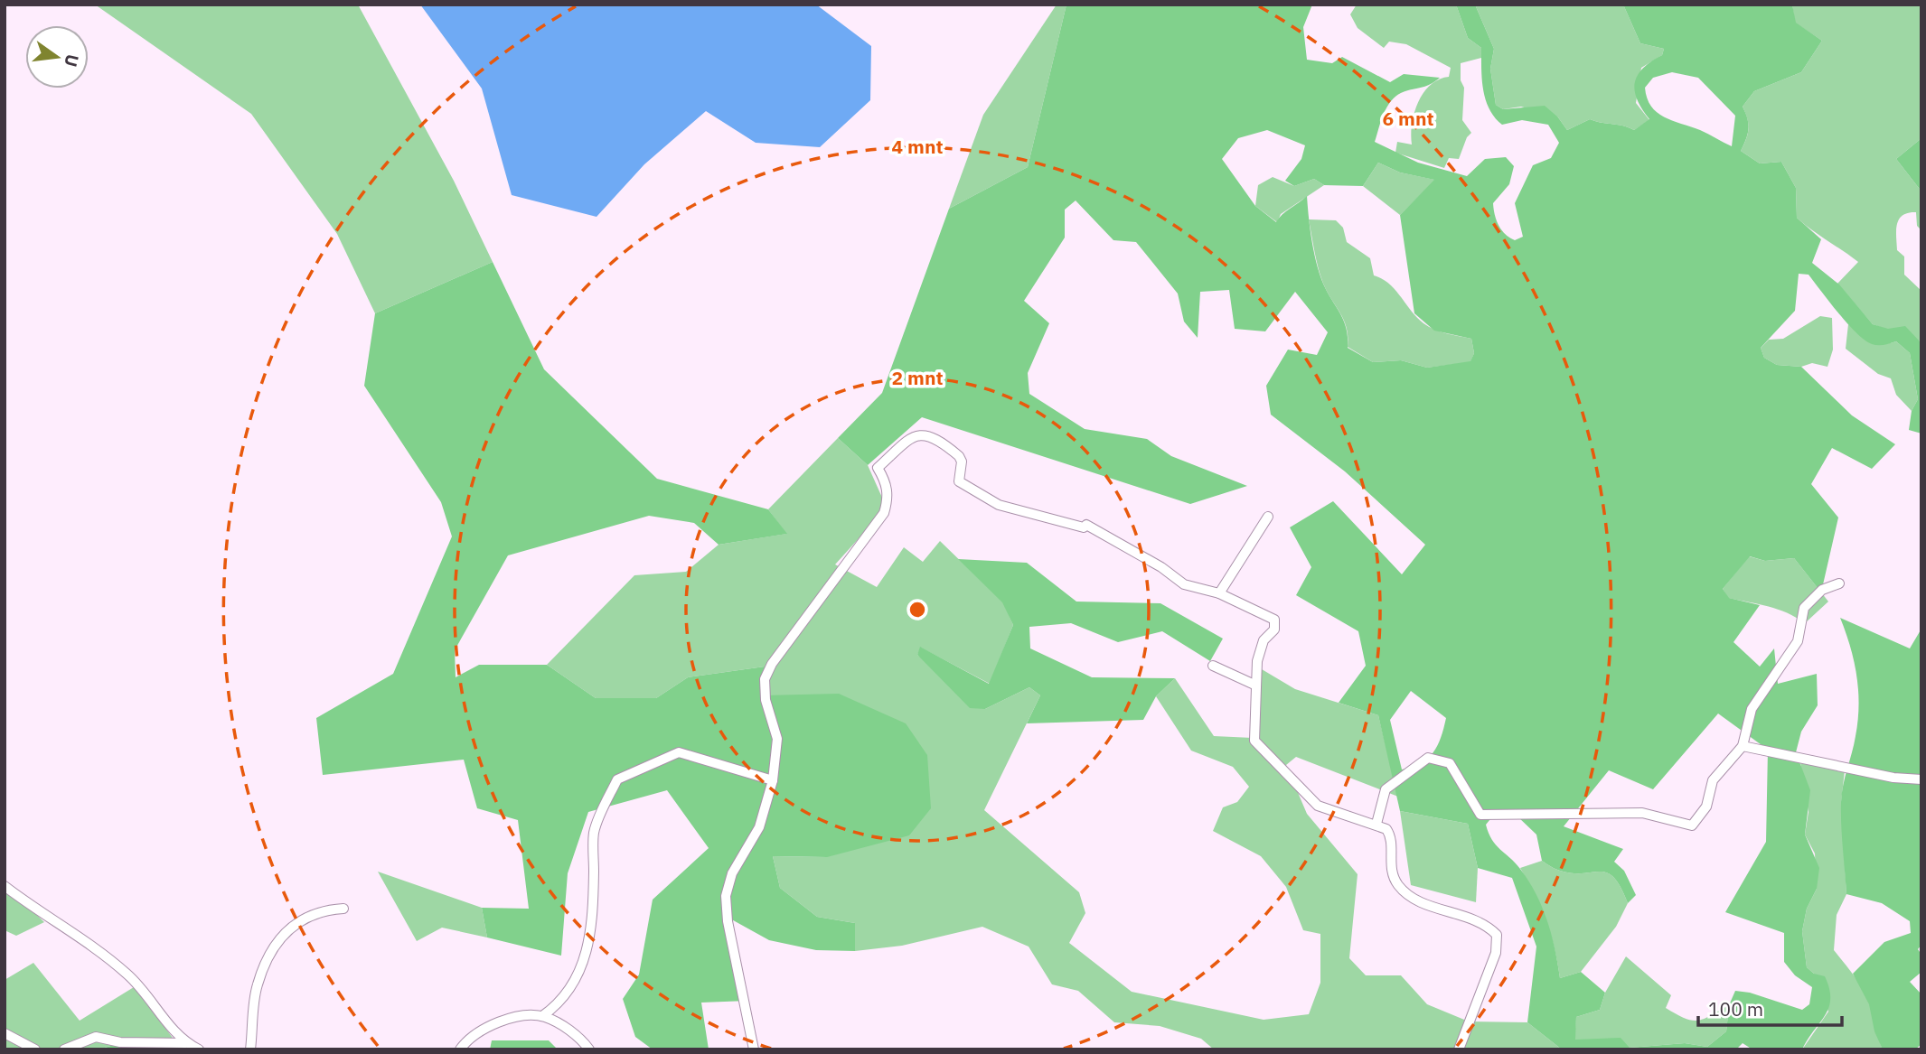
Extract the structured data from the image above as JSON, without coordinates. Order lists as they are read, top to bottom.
{
  "scale_bar": "100 m",
  "north": "right",
  "rings": ["6 mnt", "4 mnt", "2 mnt"]
}
